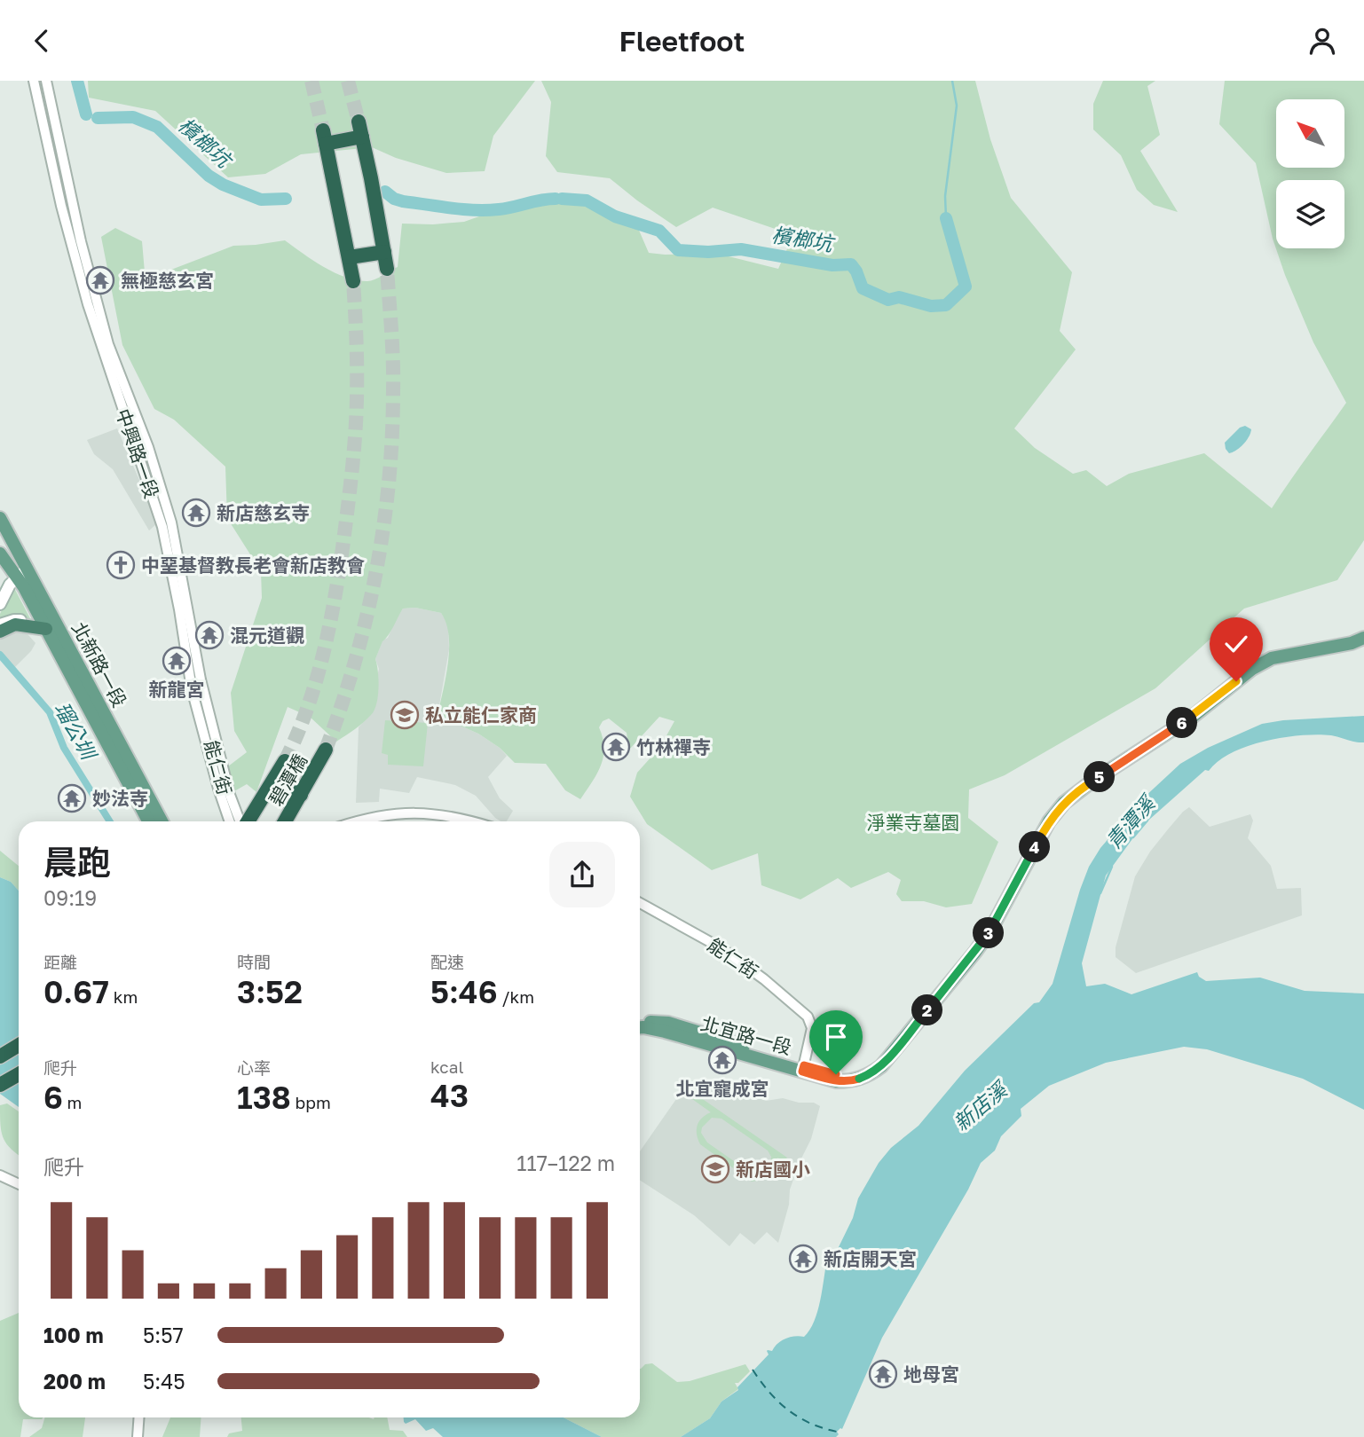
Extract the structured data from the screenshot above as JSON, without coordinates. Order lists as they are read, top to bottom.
{
  "streets": {
    "highway": ["碧潭橋"],
    "main road": ["北新路一段", "北宜路一段"],
    "street": ["中興路一段", "能仁街"]
  },
  "crossings": [
    ["中興路一段", "能仁街"],
    ["能仁街", "北宜路一段"]
  ],
  "water": [
    "檳榔坑",
    "瑠公圳",
    "青潭溪",
    "新店溪"
  ],
  "parks": ["淨業寺墓園"],
  "places": {
    "temple": [
      "無極慈玄宮",
      "新店慈玄寺",
      "混元道觀",
      "新龍宮",
      "竹林禪寺",
      "妙法寺",
      "北宜寵成宮",
      "新店開天宮",
      "地母宮"
    ],
    "church": ["中堊基督教長老會新店教會"],
    "school or university": ["私立能仁家商", "新店國小"]
  },
  "north": "top left",
  "page": {
    "header": "Fleetfoot",
    "pins": [
      "6",
      "5",
      "4",
      "3",
      "2"
    ],
    "heading": ["晨跑", "09:19"],
    "stats": [
      ["距離", "0.67 km"],
      ["時間", "3:52"],
      ["配速", "5:46 /km"],
      ["爬升", "6 m"],
      ["心率", "138 bpm"],
      ["kcal", "43"]
    ],
    "chart": ["爬升", "117–122 m"],
    "list": [
      {
        "name": "100 m",
        "note": "5:57"
      },
      {
        "name": "200 m",
        "note": "5:45"
      }
    ]
  }
}
